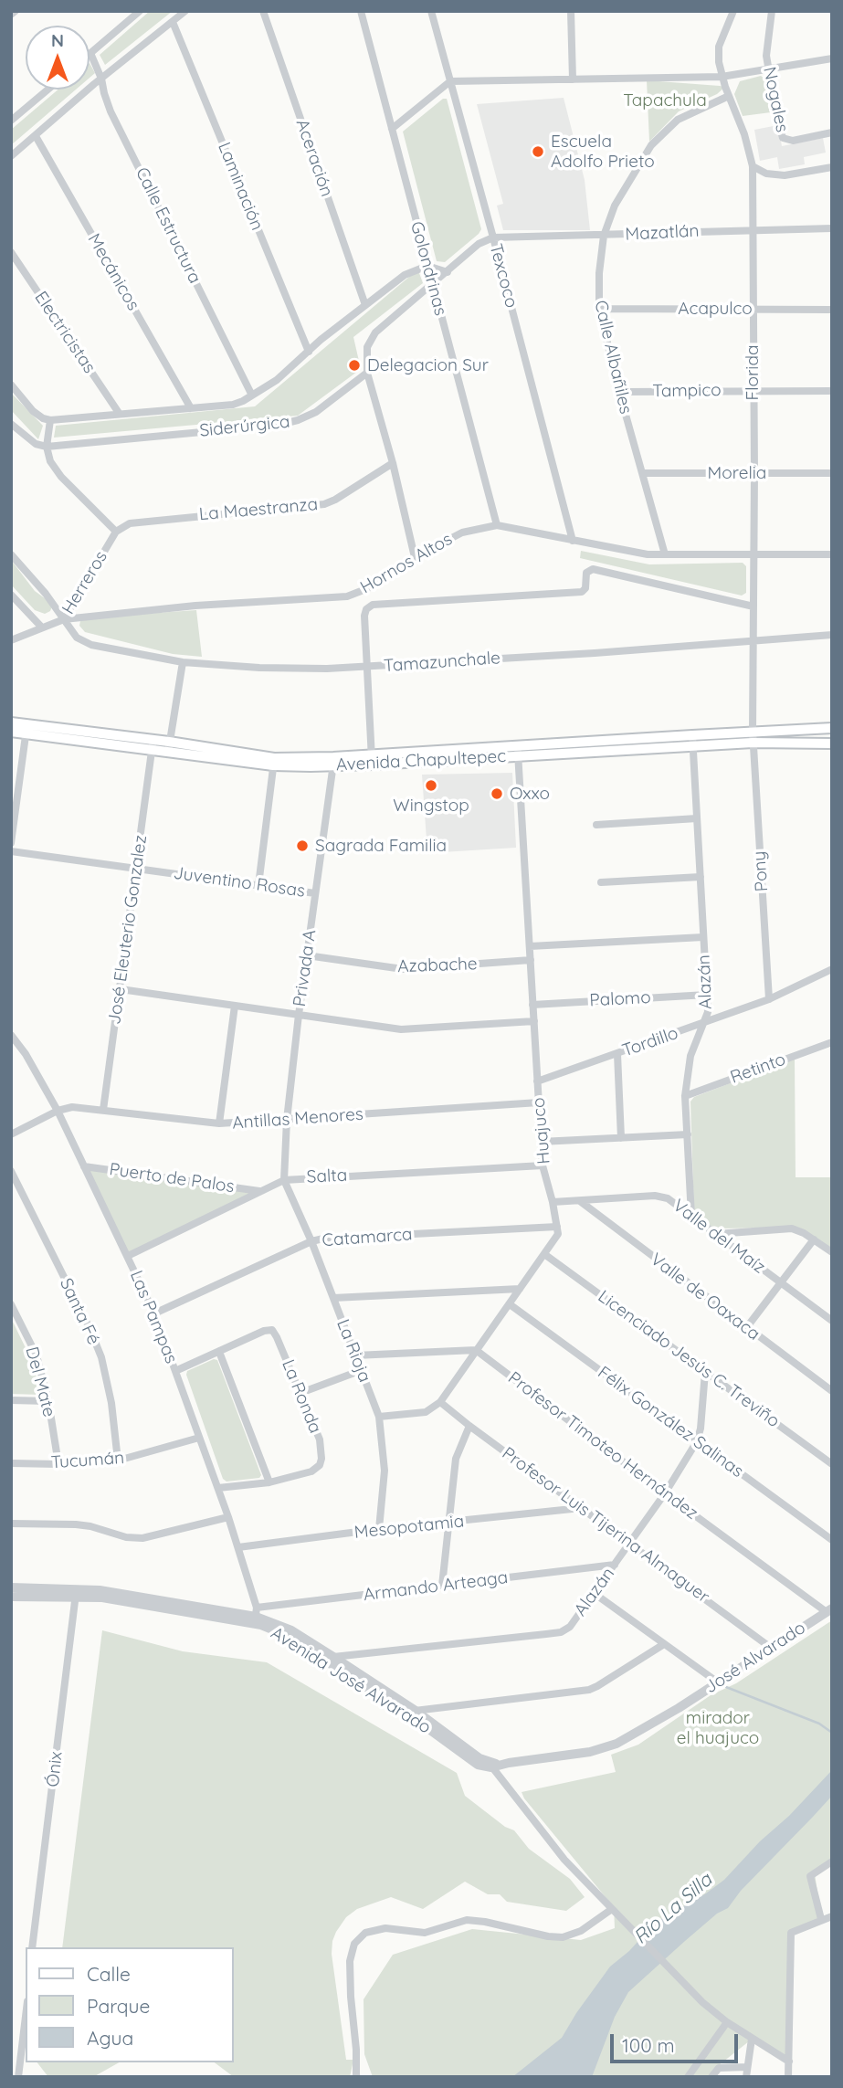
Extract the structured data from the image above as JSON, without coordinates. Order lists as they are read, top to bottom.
{
  "streets": {
    "main road": ["Avenida Chapultepec"],
    "street": [
      "Nogales",
      "Aceración",
      "Laminación",
      "Calle Estructura",
      "Mazatlán",
      "Golondrinas",
      "Mecánicos",
      "Texcoco",
      "Acapulco",
      "Electricistas",
      "Calle Albañiles",
      "Florida",
      "Tampico",
      "Siderúrgica",
      "Morelia",
      "La Maestranza",
      "Hornos Altos",
      "Herreros",
      "Tamazunchale",
      "Pony",
      "Juventino Rosas",
      "José Eleuterio Gonzalez",
      "Azabache",
      "Privada A",
      "Alazán",
      "Palomo",
      "Tordillo",
      "Retinto",
      "Antillas Menores",
      "Huajuco",
      "Salta",
      "Puerto de Palos",
      "Valle del Maíz",
      "Catamarca",
      "Valle de Oaxaca",
      "Santa Fé",
      "Las Pampas",
      "La Rioja",
      "Licenciado Jesús C. Treviño",
      "Del Mate",
      "La Ronda",
      "Félix González Salinas",
      "Profesor Timoteo Hernández",
      "Tucumán",
      "Profesor Luis Tijerina Almaguer",
      "Mesopotamia",
      "Armando Arteaga",
      "José Alvarado",
      "Ónix"
    ]
  },
  "crossings": [
    ["Aceración", "Siderúrgica"],
    ["Laminación", "Siderúrgica"],
    ["Calle Estructura", "Siderúrgica"],
    ["Mazatlán", "Texcoco"],
    ["Mazatlán", "Calle Albañiles"],
    ["Mazatlán", "Florida"],
    ["Golondrinas", "Siderúrgica"],
    ["Golondrinas", "Hornos Altos"],
    ["Mecánicos", "Siderúrgica"],
    ["Texcoco", "Hornos Altos"],
    ["Acapulco", "Calle Albañiles"],
    ["Acapulco", "Florida"],
    ["Electricistas", "Siderúrgica"],
    ["Calle Albañiles", "Florida"],
    ["Calle Albañiles", "Tampico"],
    ["Calle Albañiles", "Morelia"],
    ["Calle Albañiles", "Hornos Altos"],
    ["Florida", "Tampico"],
    ["Florida", "Morelia"],
    ["Florida", "Hornos Altos"],
    ["Florida", "Tamazunchale"],
    ["Florida", "Avenida Chapultepec"],
    ["Florida", "Pony"],
    ["La Maestranza", "Herreros"],
    ["Hornos Altos", "Herreros"],
    ["Hornos Altos", "Tamazunchale"],
    ["Herreros", "Tamazunchale"],
    ["Avenida Chapultepec", "Pony"],
    ["Avenida Chapultepec", "José Eleuterio Gonzalez"],
    ["Avenida Chapultepec", "Privada A"],
    ["Avenida Chapultepec", "Alazán"],
    ["Avenida Chapultepec", "Huajuco"],
    ["Pony", "Tordillo"],
    ["Juventino Rosas", "José Eleuterio Gonzalez"],
    ["Juventino Rosas", "Privada A"],
    ["José Eleuterio Gonzalez", "Antillas Menores"],
    ["Azabache", "Privada A"],
    ["Azabache", "Huajuco"],
    ["Privada A", "Antillas Menores"],
    ["Privada A", "Salta"],
    ["Privada A", "La Rioja"],
    ["Alazán", "Palomo"],
    ["Alazán", "Tordillo"],
    ["Alazán", "Retinto"],
    ["Alazán", "Valle del Maíz"],
    ["Alazán", "Licenciado Jesús C. Treviño"],
    ["Alazán", "Félix González Salinas"],
    ["Alazán", "Profesor Timoteo Hernández"],
    ["Alazán", "Profesor Luis Tijerina Almaguer"],
    ["Alazán", "Armando Arteaga"],
    ["Palomo", "Huajuco"],
    ["Tordillo", "Huajuco"],
    ["Antillas Menores", "Huajuco"],
    ["Antillas Menores", "Las Pampas"],
    ["Huajuco", "Salta"],
    ["Huajuco", "Valle del Maíz"],
    ["Huajuco", "Catamarca"],
    ["Salta", "Puerto de Palos"],
    ["Salta", "Las Pampas"],
    ["Salta", "La Rioja"],
    ["Puerto de Palos", "Las Pampas"],
    ["Valle del Maíz", "Valle de Oaxaca"],
    ["Catamarca", "Las Pampas"],
    ["Catamarca", "La Rioja"],
    ["Santa Fé", "Tucumán"],
    ["Las Pampas", "La Ronda"],
    ["Las Pampas", "Tucumán"],
    ["Las Pampas", "Mesopotamia"],
    ["Las Pampas", "Armando Arteaga"],
    ["La Rioja", "Mesopotamia"],
    ["Del Mate", "Tucumán"],
    ["Profesor Timoteo Hernández", "José Alvarado"],
    ["Profesor Luis Tijerina Almaguer", "Mesopotamia"],
    ["Profesor Luis Tijerina Almaguer", "José Alvarado"]
  ],
  "water": ["Río La Silla"],
  "parks": ["Tapachula", "mirador el huajuco"],
  "places": [
    "Escuela Adolfo Prieto",
    "Delegacion Sur",
    "Wingstop",
    "Oxxo",
    "Sagrada Familia"
  ],
  "legend": ["Calle", "Parque", "Agua"],
  "scale_bar": "100 m",
  "north": "top"
}
